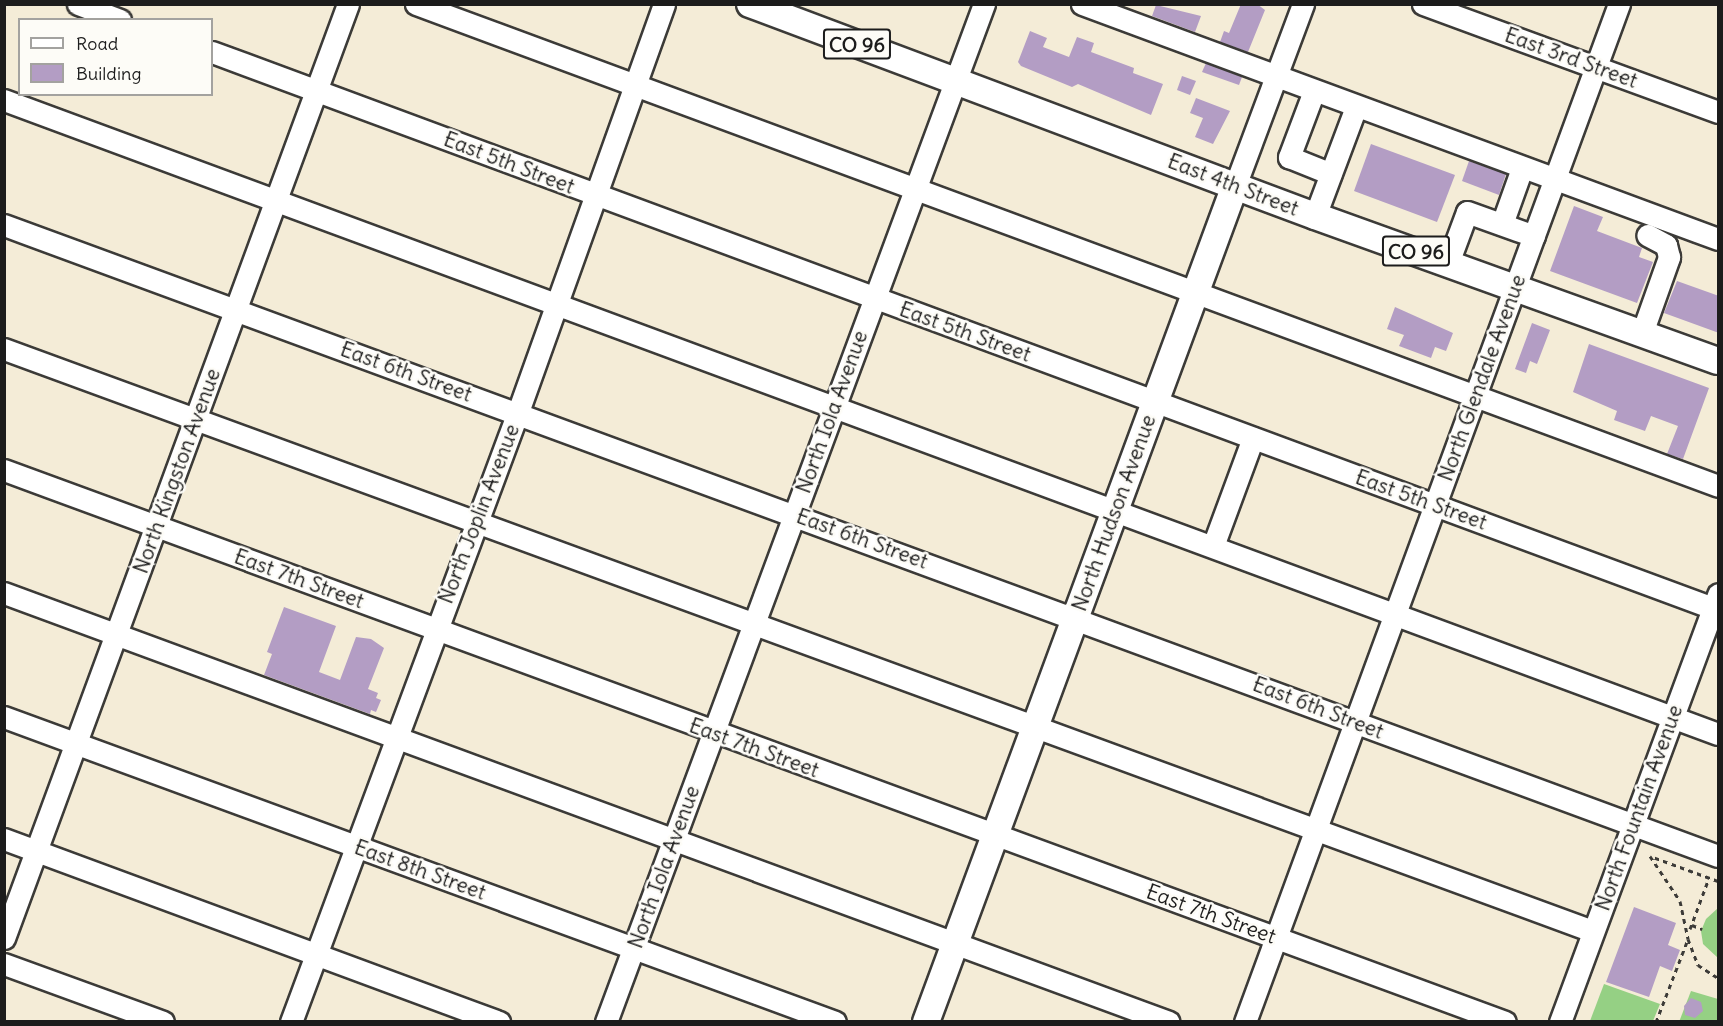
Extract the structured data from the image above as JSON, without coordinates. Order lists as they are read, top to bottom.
{
  "streets": {
    "main road": ["CO 96", "East 4th Street", "North Hudson Avenue"],
    "street": [
      "East 3rd Street",
      "East 5th Street",
      "East 6th Street",
      "North Glendale Avenue",
      "North Iola Avenue",
      "North Kingston Avenue",
      "North Joplin Avenue",
      "East 7th Street",
      "North Fountain Avenue",
      "East 8th Street"
    ]
  },
  "crossings": [
    ["East 3rd Street", "North Glendale Avenue"],
    ["East 5th Street", "North Glendale Avenue"],
    ["East 5th Street", "North Iola Avenue"],
    ["East 5th Street", "North Kingston Avenue"],
    ["East 5th Street", "North Hudson Avenue"],
    ["East 5th Street", "North Joplin Avenue"],
    ["East 5th Street", "North Fountain Avenue"],
    ["East 4th Street", "North Glendale Avenue"],
    ["East 4th Street", "North Iola Avenue"],
    ["East 4th Street", "North Hudson Avenue"],
    ["East 6th Street", "North Glendale Avenue"],
    ["East 6th Street", "North Iola Avenue"],
    ["East 6th Street", "North Kingston Avenue"],
    ["East 6th Street", "North Hudson Avenue"],
    ["East 6th Street", "North Joplin Avenue"],
    ["East 6th Street", "North Fountain Avenue"],
    ["North Glendale Avenue", "East 7th Street"],
    ["North Iola Avenue", "East 7th Street"],
    ["North Iola Avenue", "East 8th Street"],
    ["North Kingston Avenue", "East 7th Street"],
    ["North Kingston Avenue", "East 8th Street"],
    ["North Hudson Avenue", "East 7th Street"],
    ["North Joplin Avenue", "East 7th Street"],
    ["North Joplin Avenue", "East 8th Street"]
  ],
  "legend": ["Road", "Building"]
}
